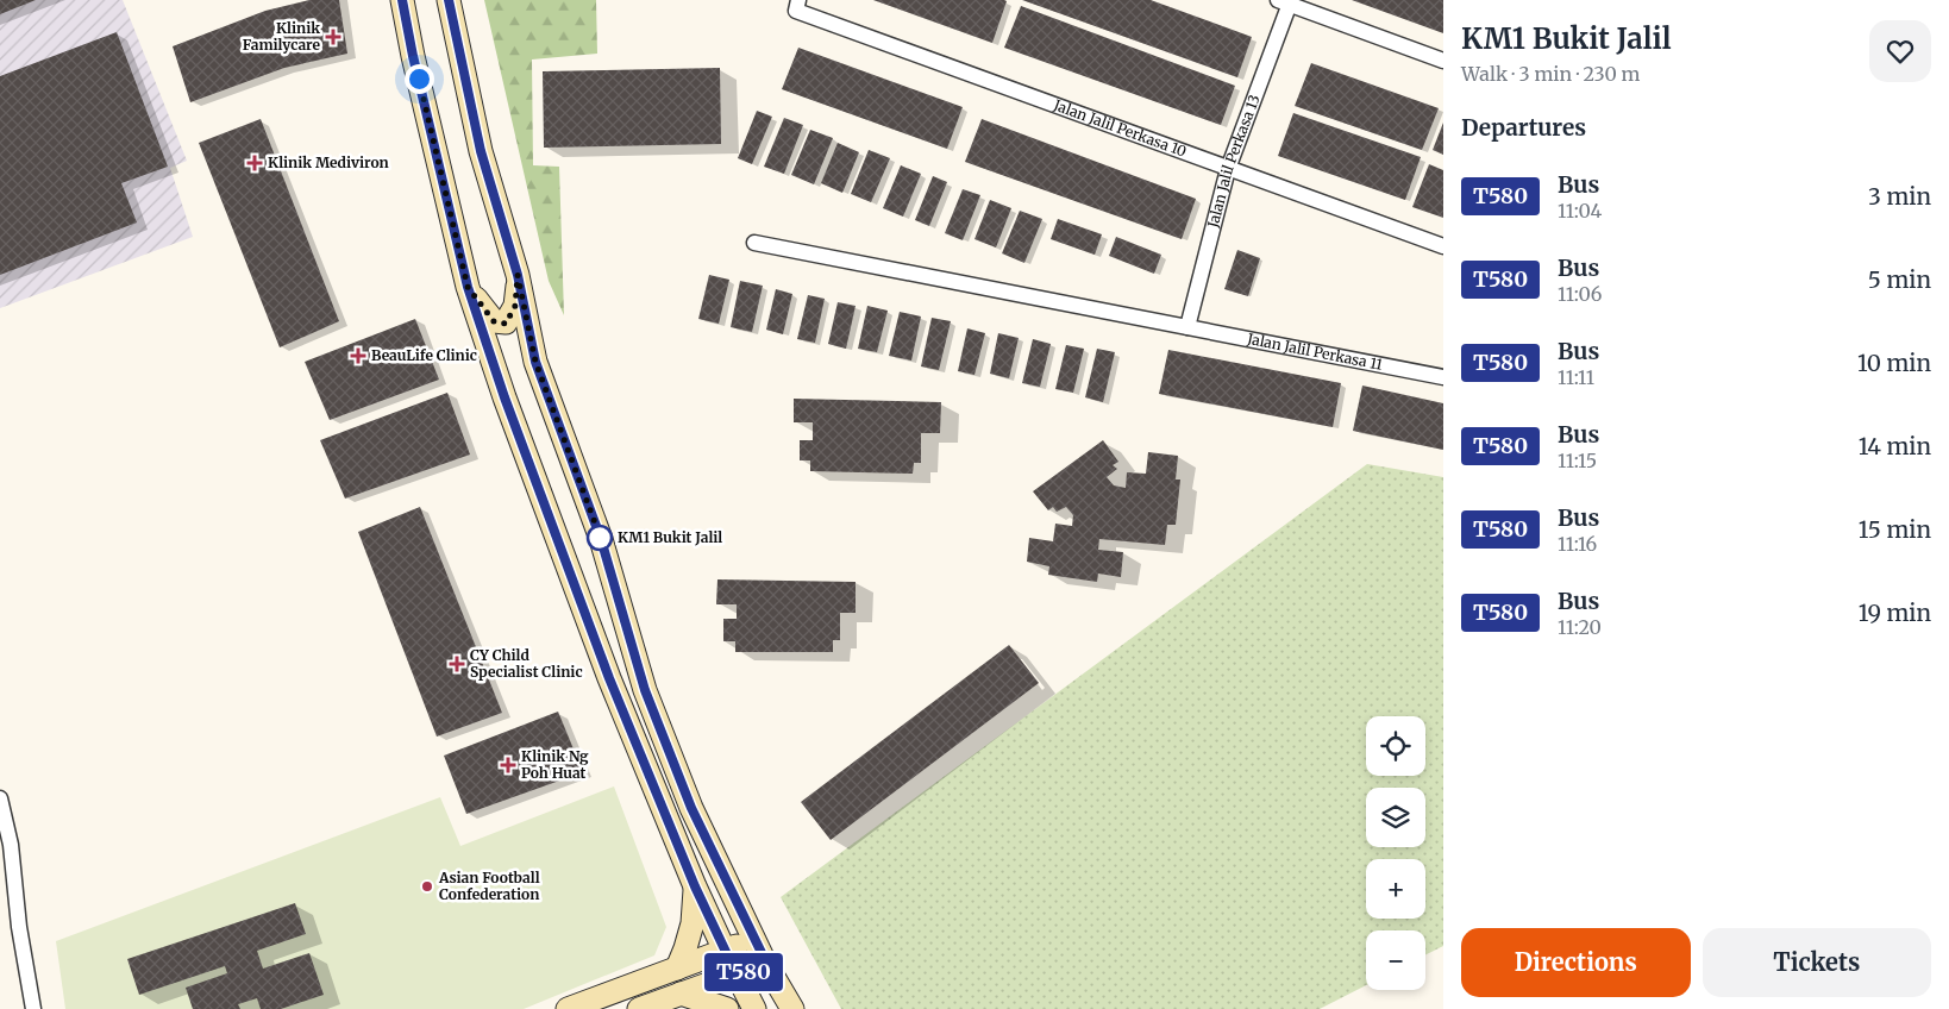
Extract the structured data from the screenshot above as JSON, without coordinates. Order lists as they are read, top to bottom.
{
  "streets": {
    "street": ["Jalan Jalil Perkasa 10", "Jalan Jalil Perkasa 13", "Jalan Jalil Perkasa 11"]
  },
  "crossings": [
    ["Jalan Jalil Perkasa 10", "Jalan Jalil Perkasa 13"],
    ["Jalan Jalil Perkasa 13", "Jalan Jalil Perkasa 11"]
  ],
  "places": {
    "health": [
      "Klinik Familycare",
      "Klinik Mediviron",
      "BeauLife Clinic",
      "CY Child Specialist Clinic",
      "Klinik Ng Poh Huat"
    ],
    "other": ["KM1 Bukit Jalil", "Asian Football Confederation"]
  },
  "lines": ["bus line T580"],
  "page": {
    "on_map": "T580",
    "heading": [
      ["KM1 Bukit Jalil", "Walk · 3 min · 230 m"],
      "Departures"
    ],
    "list": [
      {
        "mark": "T580",
        "name": "Bus",
        "note": "11:04",
        "value": "3 min"
      },
      {
        "mark": "T580",
        "name": "Bus",
        "note": "11:06",
        "value": "5 min"
      },
      {
        "mark": "T580",
        "name": "Bus",
        "note": "11:11",
        "value": "10 min"
      },
      {
        "mark": "T580",
        "name": "Bus",
        "note": "11:15",
        "value": "14 min"
      },
      {
        "mark": "T580",
        "name": "Bus",
        "note": "11:16",
        "value": "15 min"
      },
      {
        "mark": "T580",
        "name": "Bus",
        "note": "11:20",
        "value": "19 min"
      }
    ],
    "map_buttons": ["+", "−"],
    "buttons": ["Directions", "Tickets"]
  }
}
